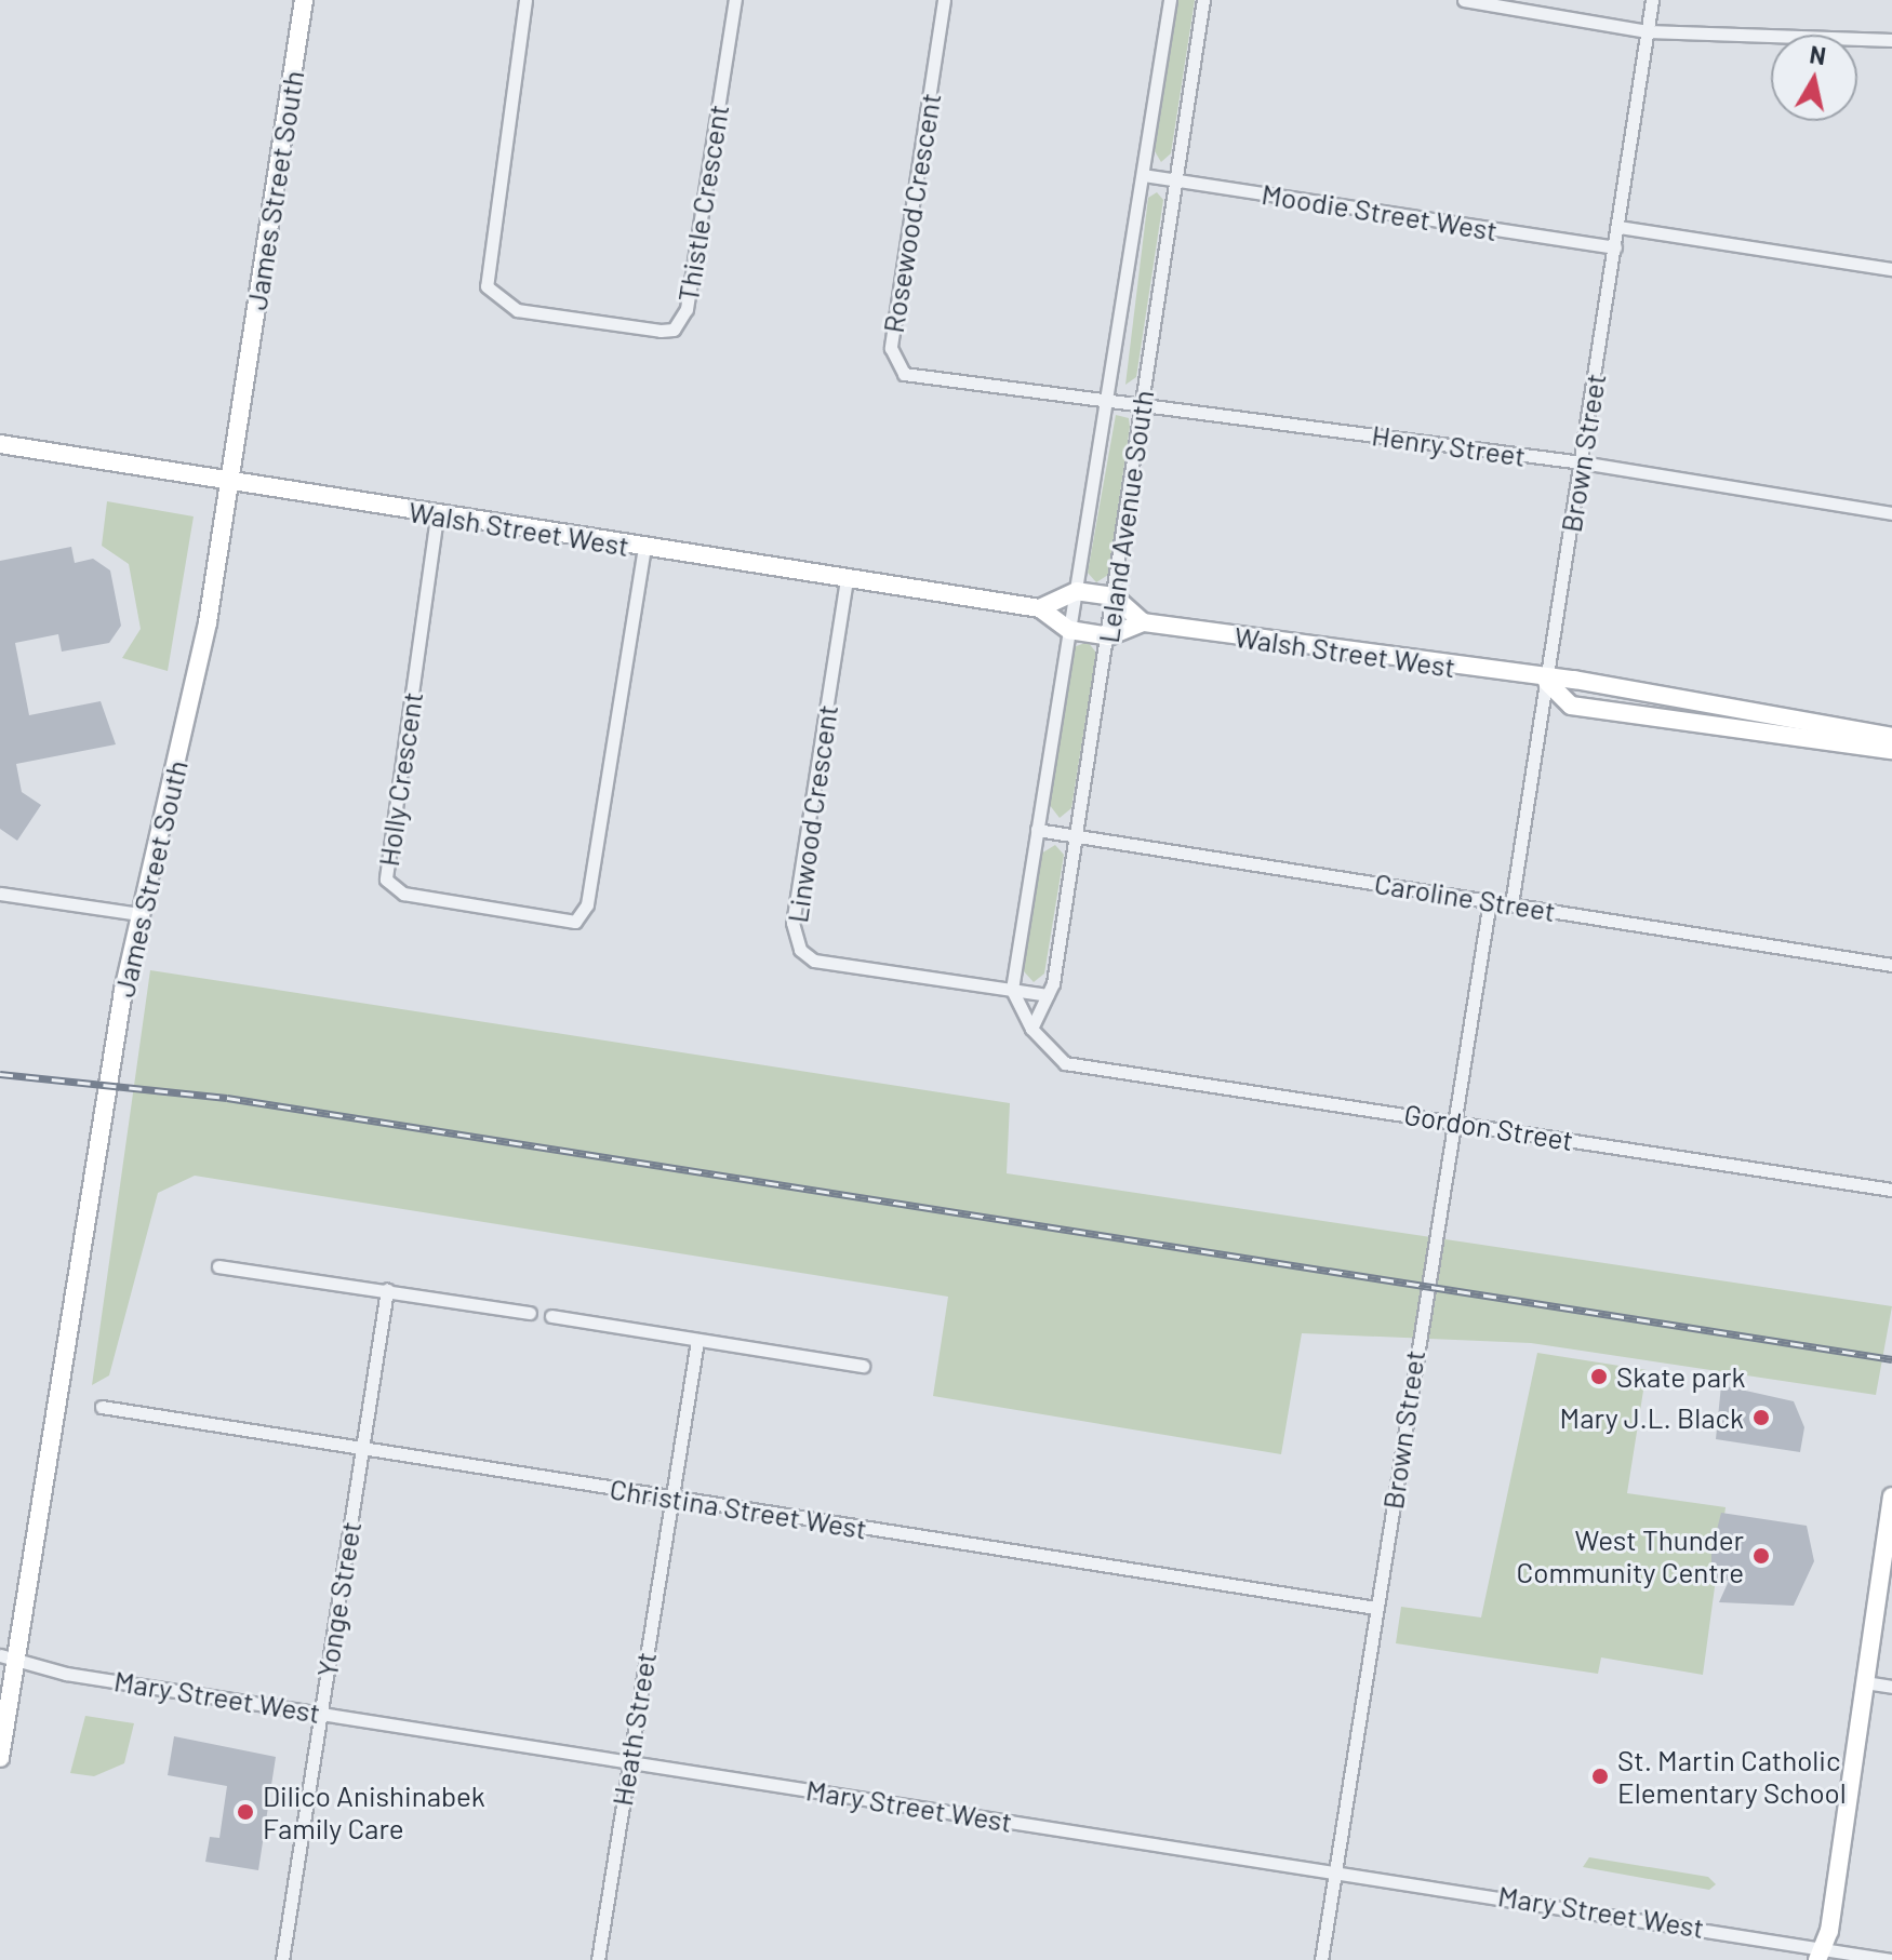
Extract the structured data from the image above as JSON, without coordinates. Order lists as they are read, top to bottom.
{
  "streets": {
    "street": [
      "James Street South",
      "Thistle Crescent",
      "Moodie Street West",
      "Rosewood Crescent",
      "Henry Street",
      "Brown Street",
      "Leland Avenue South",
      "Walsh Street West",
      "Holly Crescent",
      "Linwood Crescent",
      "Caroline Street",
      "Gordon Street",
      "Christina Street West",
      "Yonge Street",
      "Mary Street West",
      "Heath Street"
    ]
  },
  "crossings": [
    ["James Street South", "Walsh Street West"],
    ["James Street South", "Mary Street West"],
    ["Moodie Street West", "Brown Street"],
    ["Moodie Street West", "Leland Avenue South"],
    ["Rosewood Crescent", "Henry Street"],
    ["Rosewood Crescent", "Leland Avenue South"],
    ["Henry Street", "Brown Street"],
    ["Henry Street", "Leland Avenue South"],
    ["Brown Street", "Walsh Street West"],
    ["Brown Street", "Caroline Street"],
    ["Brown Street", "Gordon Street"],
    ["Brown Street", "Christina Street West"],
    ["Brown Street", "Mary Street West"],
    ["Leland Avenue South", "Walsh Street West"],
    ["Leland Avenue South", "Linwood Crescent"],
    ["Leland Avenue South", "Caroline Street"],
    ["Leland Avenue South", "Gordon Street"],
    ["Walsh Street West", "Holly Crescent"],
    ["Walsh Street West", "Linwood Crescent"],
    ["Christina Street West", "Yonge Street"],
    ["Christina Street West", "Heath Street"],
    ["Yonge Street", "Mary Street West"],
    ["Mary Street West", "Heath Street"]
  ],
  "places": [
    "Skate park",
    "Mary J.L. Black",
    "West Thunder Community Centre",
    "St. Martin Catholic Elementary School",
    "Dilico Anishinabek Family Care"
  ],
  "north": "top"
}
